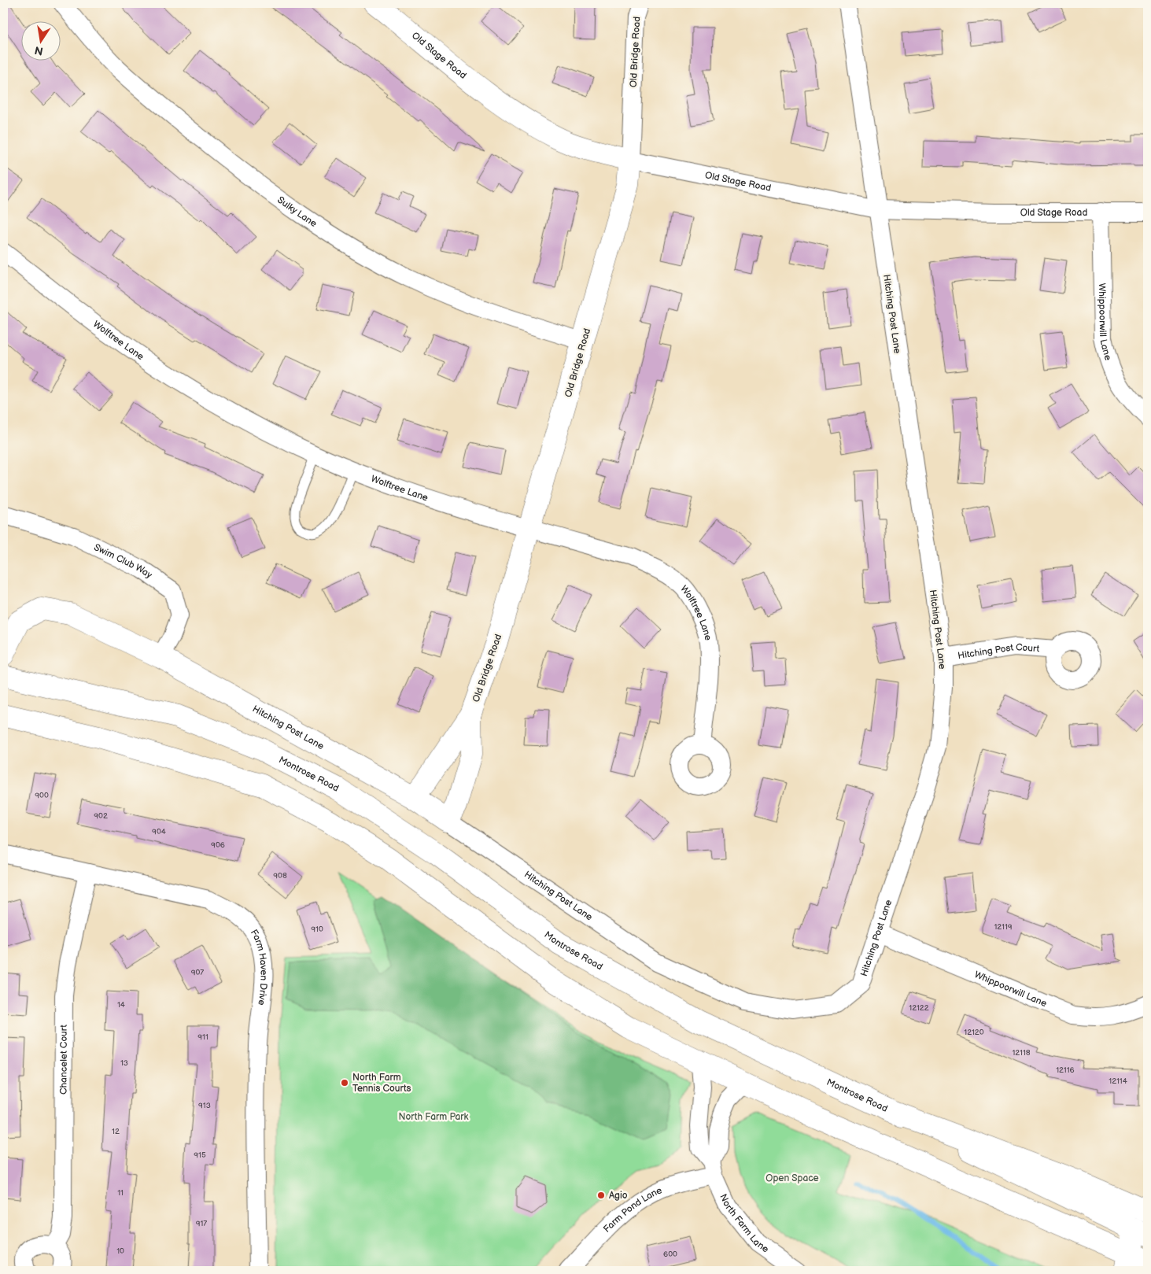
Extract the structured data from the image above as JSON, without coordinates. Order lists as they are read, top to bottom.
{
  "streets": {
    "main road": [
      "Old Bridge Road",
      "Old Stage Road",
      "Hitching Post Lane",
      "Montrose Road"
    ],
    "street": [
      "Sulky Lane",
      "Whippoorwill Lane",
      "Wolftree Lane",
      "Swim Club Way",
      "Hitching Post Court",
      "Farm Haven Drive",
      "Chancelet Court",
      "Farm Pond Lane",
      "North Farm Lane"
    ]
  },
  "crossings": [
    ["Old Bridge Road", "Old Stage Road"],
    ["Old Bridge Road", "Sulky Lane"],
    ["Old Bridge Road", "Hitching Post Lane"],
    ["Old Bridge Road", "Wolftree Lane"],
    ["Old Stage Road", "Hitching Post Lane"],
    ["Old Stage Road", "Whippoorwill Lane"],
    ["Hitching Post Lane", "Whippoorwill Lane"],
    ["Hitching Post Lane", "Swim Club Way"],
    ["Hitching Post Lane", "Hitching Post Court"],
    ["Farm Haven Drive", "Chancelet Court"],
    ["Farm Pond Lane", "North Farm Lane"]
  ],
  "parks": ["North Farm Park", "Open Space"],
  "places": ["North Farm Tennis Courts", "Agio"],
  "house_numbers": [
    "900",
    "902",
    "904",
    "906",
    "908",
    "12119",
    "910",
    "907",
    "14",
    "12122",
    "12120",
    "911",
    "12118",
    "13",
    "12116",
    "12114",
    "913",
    "12",
    "915",
    "11",
    "917",
    "10",
    "600"
  ],
  "north": "bottom"
}
